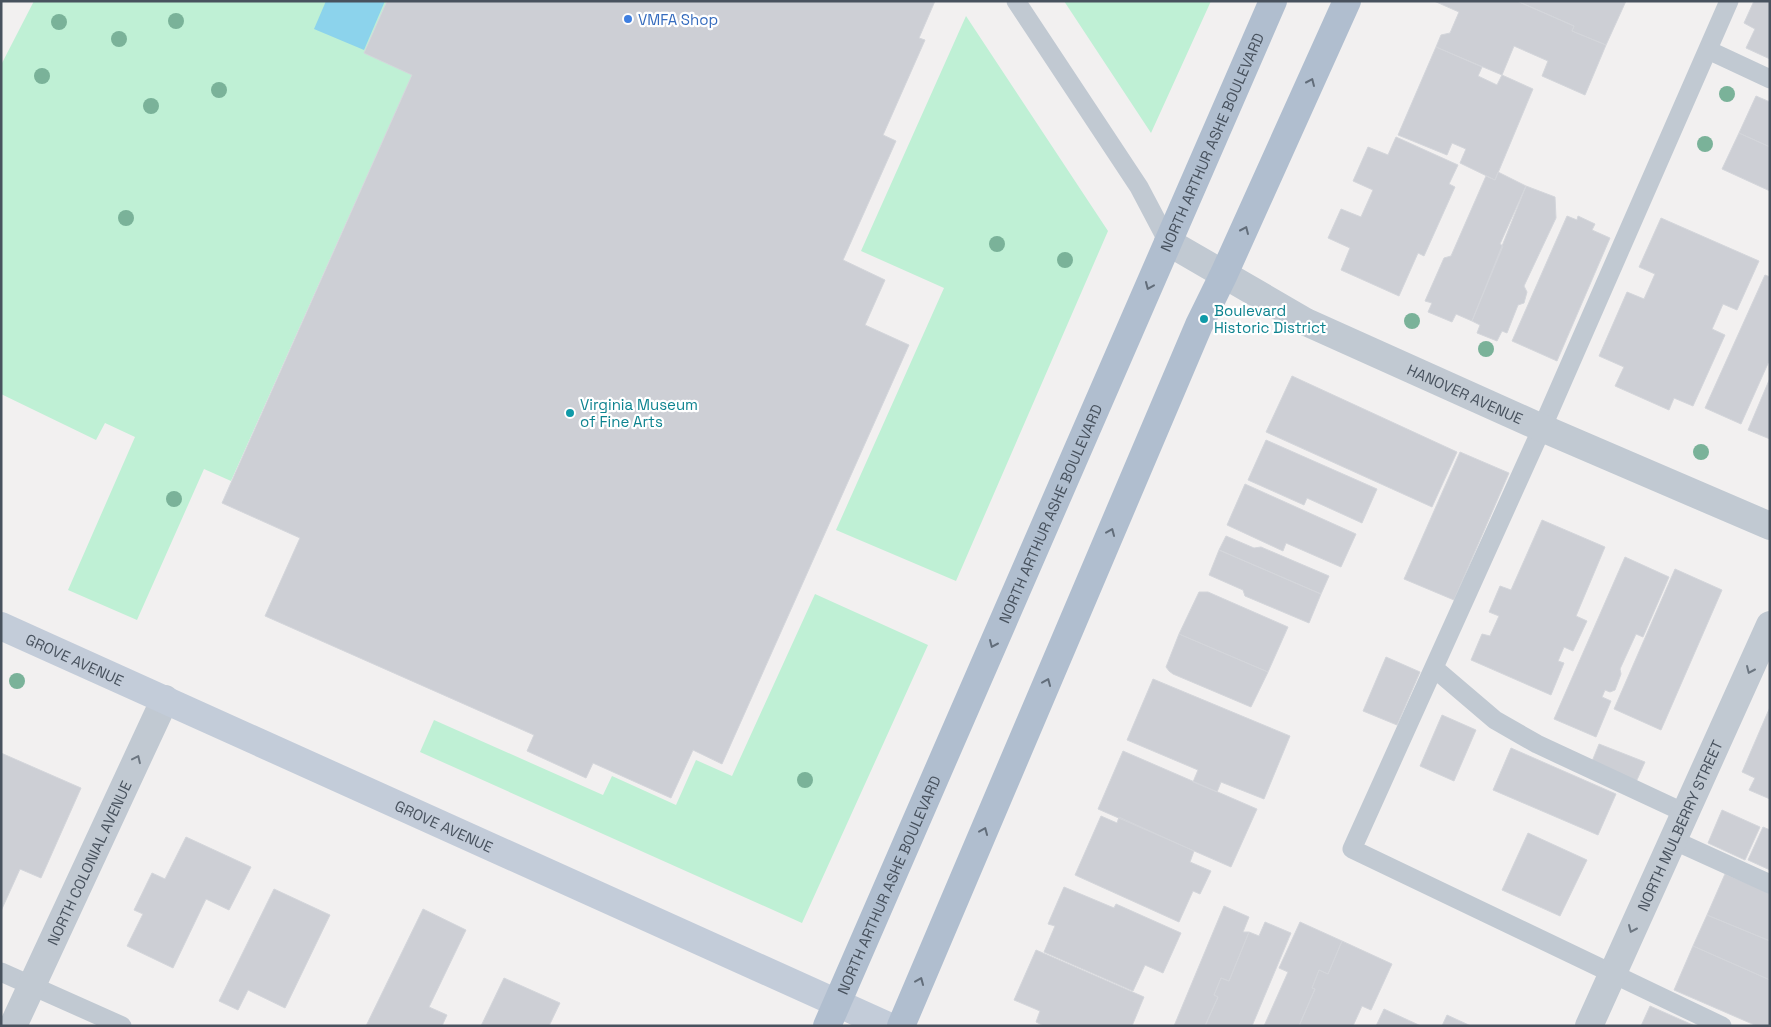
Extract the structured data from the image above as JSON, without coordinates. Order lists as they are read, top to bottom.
{
  "streets": {
    "main road": ["NORTH ARTHUR ASHE BOULEVARD", "GROVE AVENUE"],
    "street": ["HANOVER AVENUE", "NORTH MULBERRY STREET", "NORTH COLONIAL AVENUE"]
  },
  "crossings": [
    ["NORTH ARTHUR ASHE BOULEVARD", "HANOVER AVENUE"],
    ["NORTH ARTHUR ASHE BOULEVARD", "GROVE AVENUE"],
    ["GROVE AVENUE", "NORTH COLONIAL AVENUE"]
  ],
  "one_way": ["NORTH MULBERRY STREET", "NORTH COLONIAL AVENUE"],
  "places": ["VMFA Shop", "Boulevard Historic District", "Virginia Museum of Fine Arts"]
}
